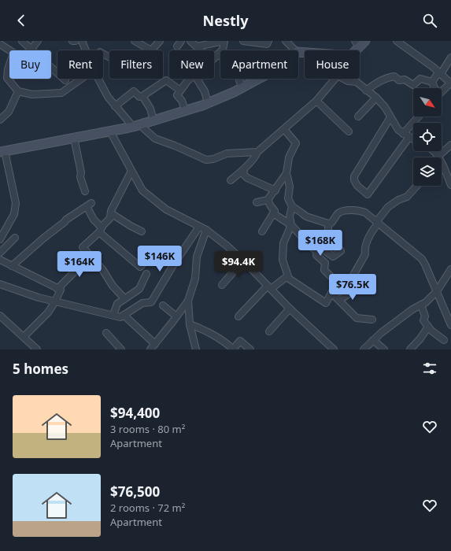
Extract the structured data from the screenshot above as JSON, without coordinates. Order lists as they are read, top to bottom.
{
  "north": "bottom right",
  "page": {
    "header": "Nestly",
    "chip": [
      "Buy",
      "Rent",
      "Filters",
      "New",
      "Apartment",
      "House"
    ],
    "price": [
      "$168K",
      "$146K",
      "$164K",
      "$94.4K",
      "$76.5K"
    ],
    "heading": "5 homes",
    "list": [
      {
        "name": "$94,400",
        "note": "3 rooms · 80 m² · Apartment"
      },
      {
        "name": "$76,500",
        "note": "2 rooms · 72 m² · Apartment"
      }
    ]
  }
}
